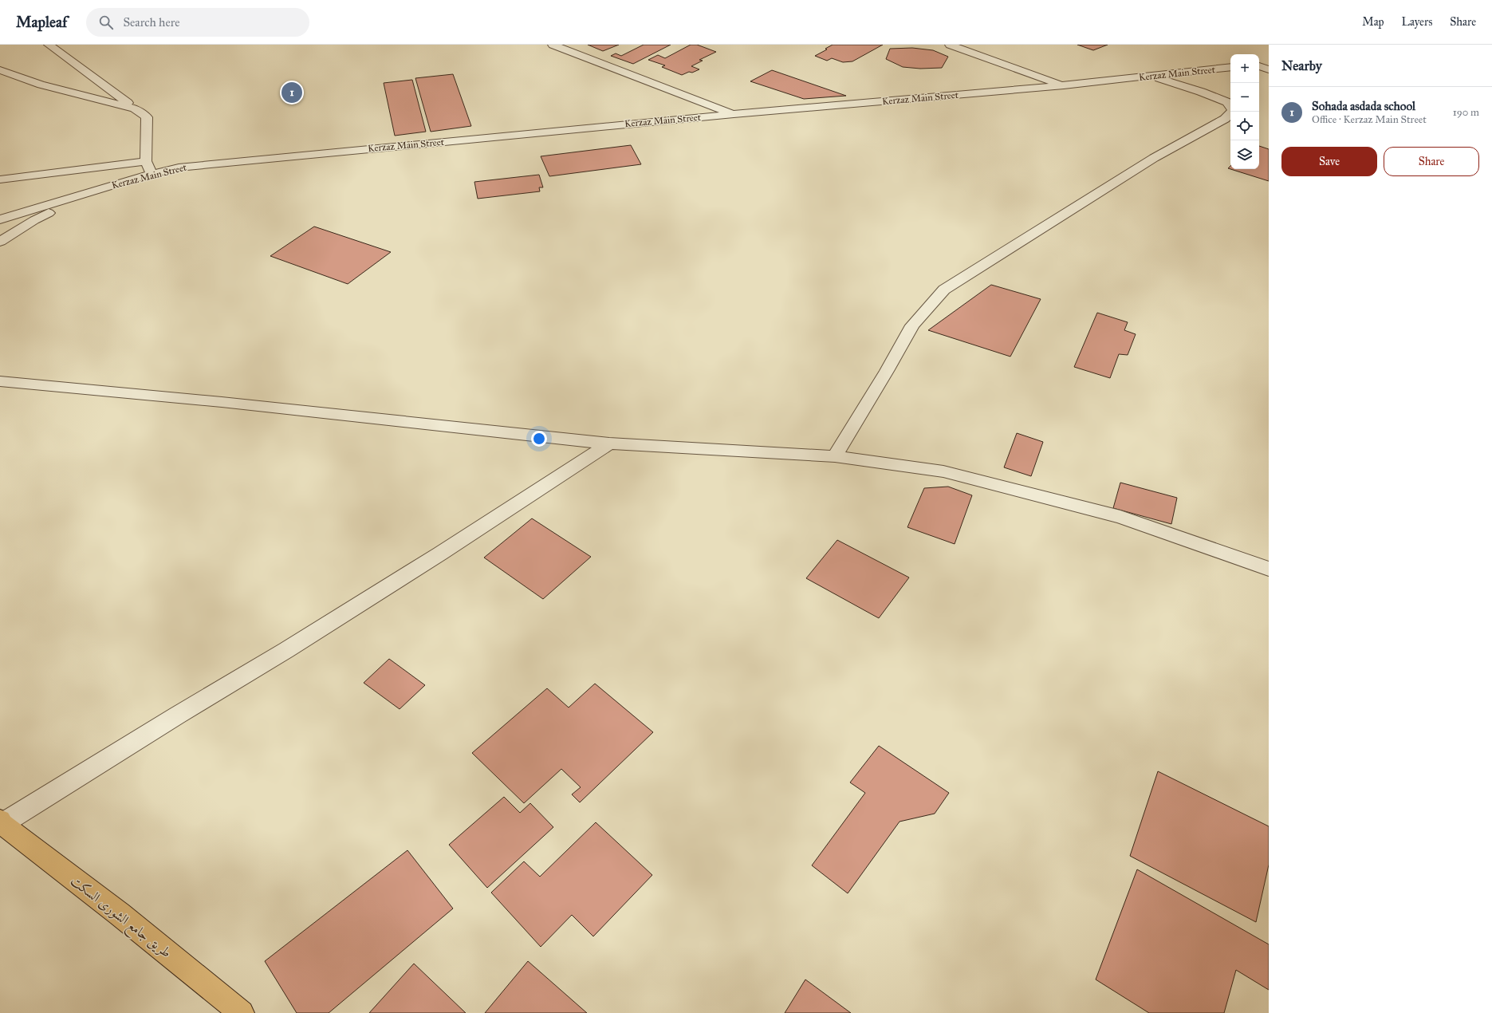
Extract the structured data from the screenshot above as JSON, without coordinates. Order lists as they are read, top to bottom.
{
  "streets": {
    "main road": ["طريق جامع الشورى السكت"],
    "street": ["Kerzaz Main Street"]
  },
  "page": {
    "header": "Mapleaf",
    "search": "Search here",
    "nav": ["Map", "Layers", "Share"],
    "heading": "Nearby",
    "map_buttons": ["+", "−"],
    "pins": "1",
    "list": [
      {
        "mark": "1",
        "name": "Sohada asdada school",
        "note": "Office · Kerzaz Main Street",
        "value": "190 m"
      }
    ],
    "buttons": ["Save", "Share"]
  }
}
